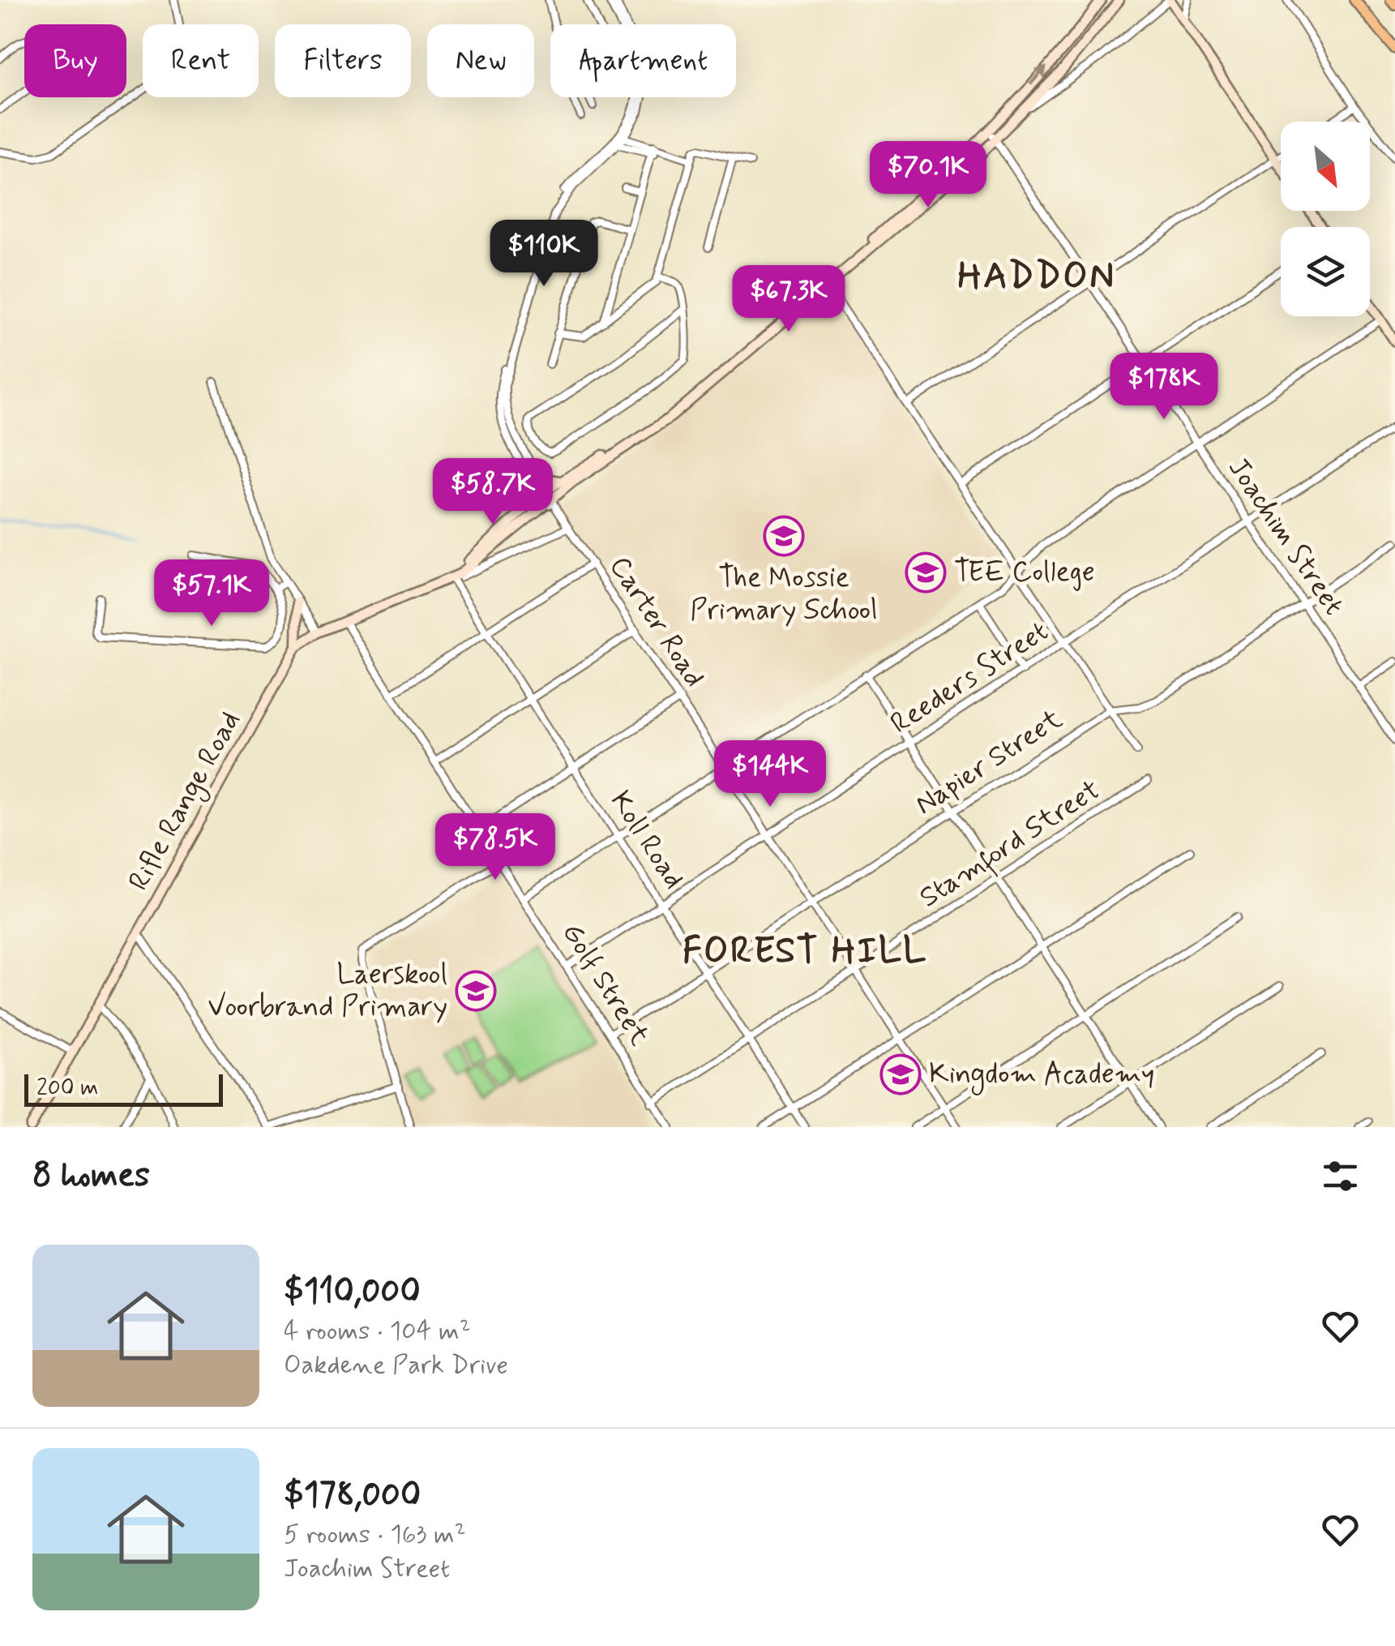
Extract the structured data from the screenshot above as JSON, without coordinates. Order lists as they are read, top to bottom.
{
  "streets": {
    "main road": ["Rifle Range Road"],
    "street": [
      "Joachim Street",
      "Carter Road",
      "Reeders Street",
      "Napier Street",
      "Koll Road",
      "Stamford Street",
      "Golf Street"
    ]
  },
  "crossings": [
    ["Joachim Street", "Reeders Street"],
    ["Joachim Street", "Napier Street"],
    ["Carter Road", "Reeders Street"],
    ["Carter Road", "Napier Street"],
    ["Carter Road", "Rifle Range Road"],
    ["Carter Road", "Stamford Street"],
    ["Reeders Street", "Koll Road"],
    ["Reeders Street", "Golf Street"],
    ["Napier Street", "Koll Road"],
    ["Napier Street", "Golf Street"],
    ["Rifle Range Road", "Koll Road"],
    ["Rifle Range Road", "Golf Street"],
    ["Koll Road", "Stamford Street"],
    ["Stamford Street", "Golf Street"]
  ],
  "districts": ["HADDON", "FOREST HILL"],
  "places": {
    "school or university": [
      "The Mossie Primary School",
      "TEE College",
      "Laerskool Voorbrand Primary",
      "Kingdom Academy"
    ]
  },
  "scale_bar": "200 m",
  "north": "bottom right",
  "page": {
    "chip": [
      "Buy",
      "Rent",
      "Filters",
      "New",
      "Apartment"
    ],
    "price": [
      "$70.1K",
      "$110K",
      "$67.3K",
      "$178K",
      "$58.7K",
      "$57.1K",
      "$144K",
      "$78.5K"
    ],
    "scale": "200 m",
    "heading": "8 homes",
    "list": [
      {
        "name": "$110,000",
        "note": "4 rooms · 104 m² · Oakdene Park Drive"
      },
      {
        "name": "$178,000",
        "note": "5 rooms · 163 m² · Joachim Street"
      }
    ]
  }
}
